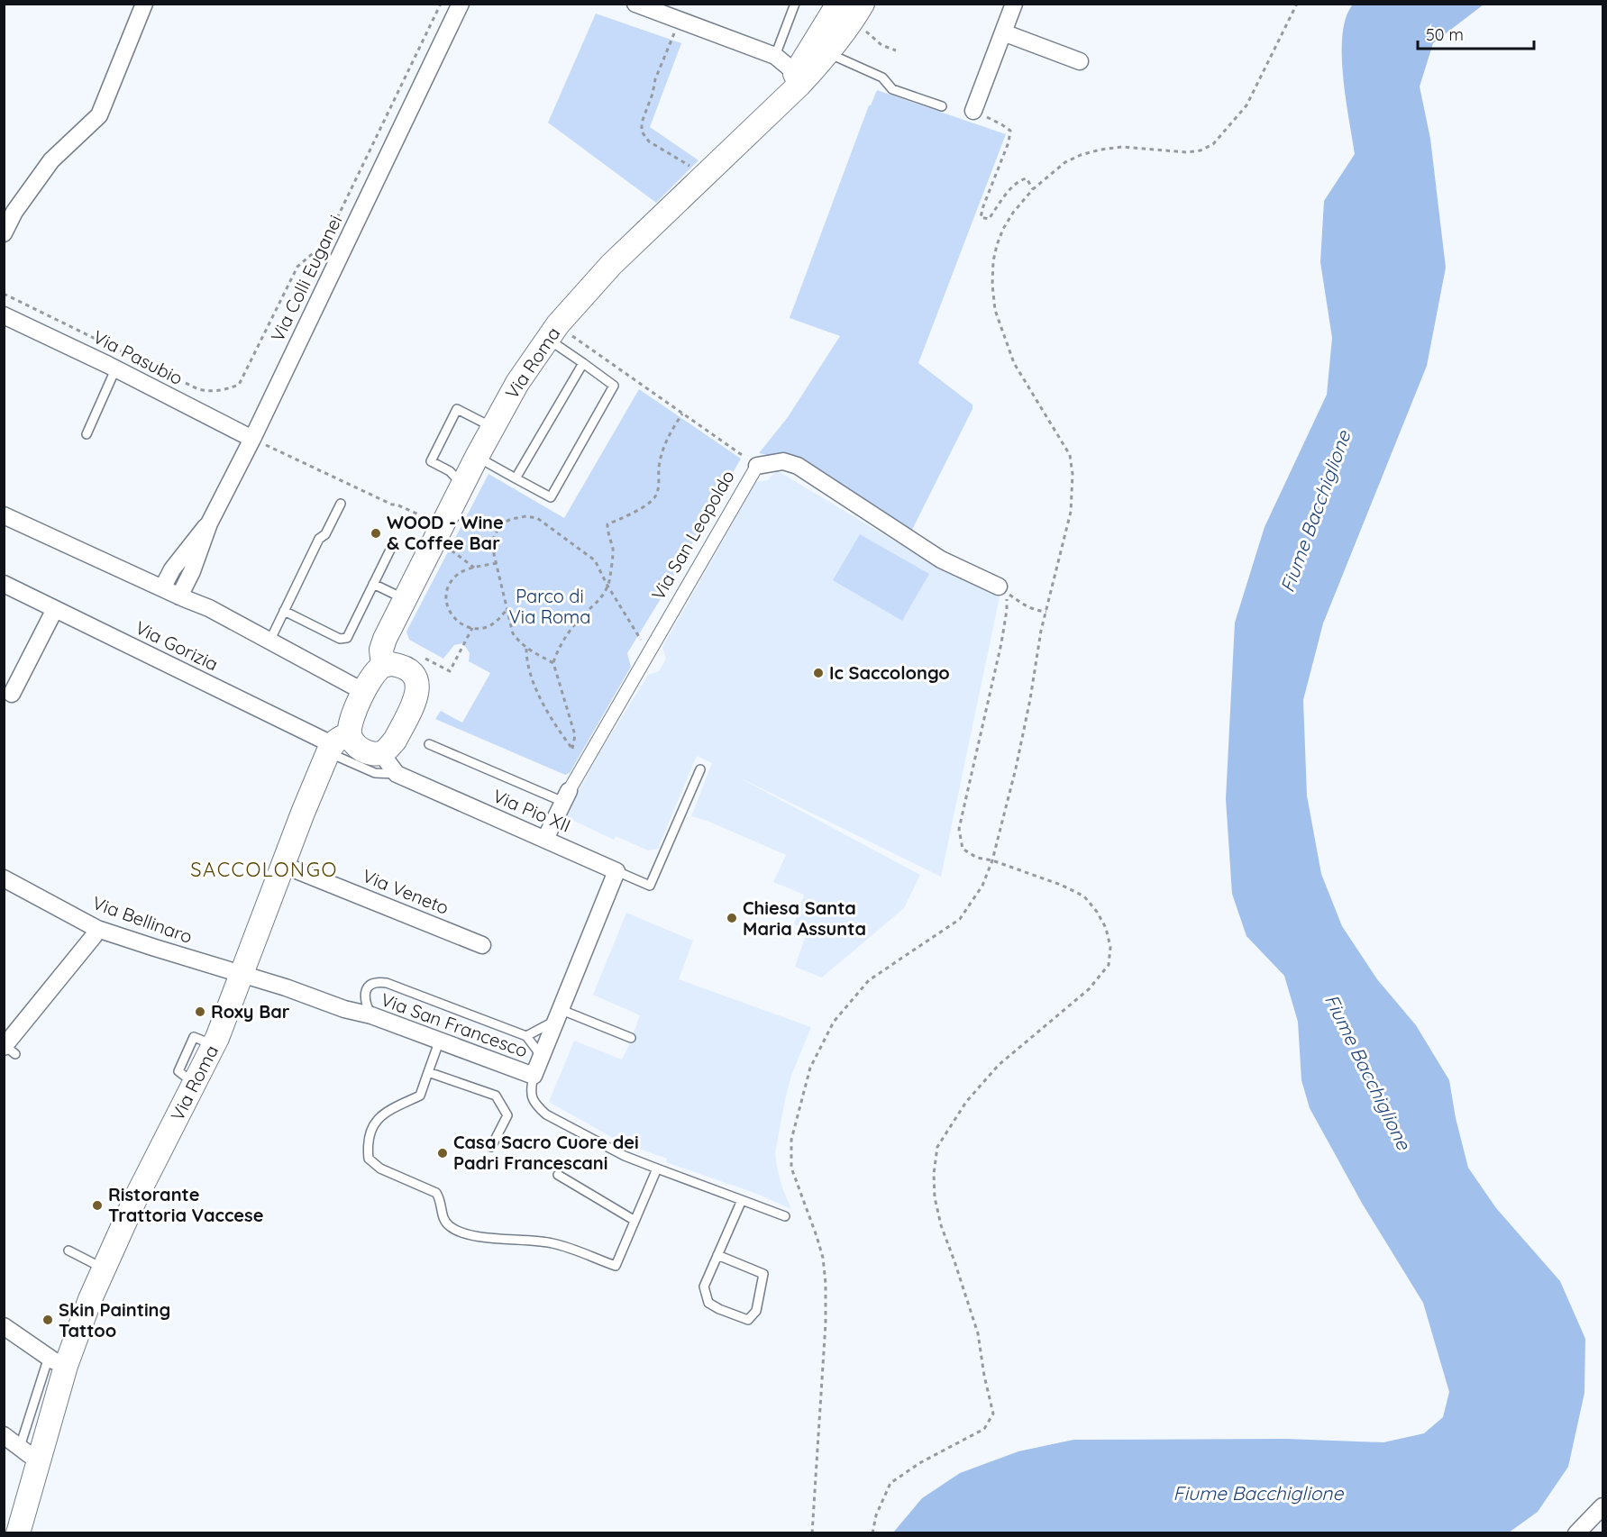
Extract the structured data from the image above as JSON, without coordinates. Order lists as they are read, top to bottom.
{
  "streets": {
    "main road": ["Via Roma"],
    "street": [
      "Via Colli Euganei",
      "Via Pasubio",
      "Via San Leopoldo",
      "Via Gorizia",
      "Via Pio XII",
      "Via Veneto",
      "Via Bellinaro",
      "Via San Francesco"
    ]
  },
  "crossings": [
    ["Via Colli Euganei", "Via Pasubio"],
    ["Via Roma", "Via Gorizia"],
    ["Via Roma", "Via Pio XII"],
    ["Via Roma", "Via Veneto"],
    ["Via Roma", "Via Bellinaro"],
    ["Via Roma", "Via San Francesco"],
    ["Via San Leopoldo", "Via Pio XII"],
    ["Via Gorizia", "Via Pio XII"],
    ["Via Pio XII", "Via San Francesco"],
    ["Via Bellinaro", "Via San Francesco"]
  ],
  "districts": ["SACCOLONGO"],
  "water": ["Fiume Bacchiglione"],
  "parks": ["Parco di Via Roma"],
  "places": [
    "WOOD - Wine & Coffee Bar",
    "Ic Saccolongo",
    "Chiesa Santa Maria Assunta",
    "Roxy Bar",
    "Casa Sacro Cuore dei Padri Francescani",
    "Ristorante Trattoria Vaccese",
    "Skin Painting Tattoo"
  ],
  "scale_bar": "50 m"
}
